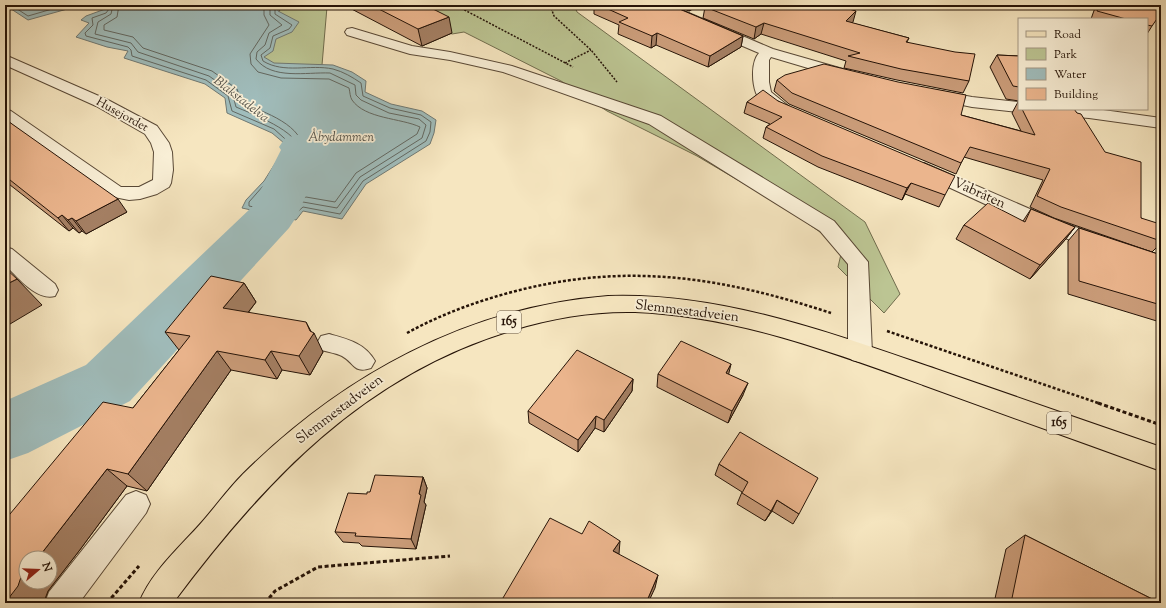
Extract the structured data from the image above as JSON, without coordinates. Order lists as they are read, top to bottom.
{
  "streets": {
    "main road": ["Slemmestadveien", "165"],
    "street": ["Husejordet", "Vabråten"]
  },
  "water": ["Blakstadelva", "Åbydammen"],
  "legend": [
    "Road",
    "Park",
    "Water",
    "Building"
  ],
  "north": "right"
}
